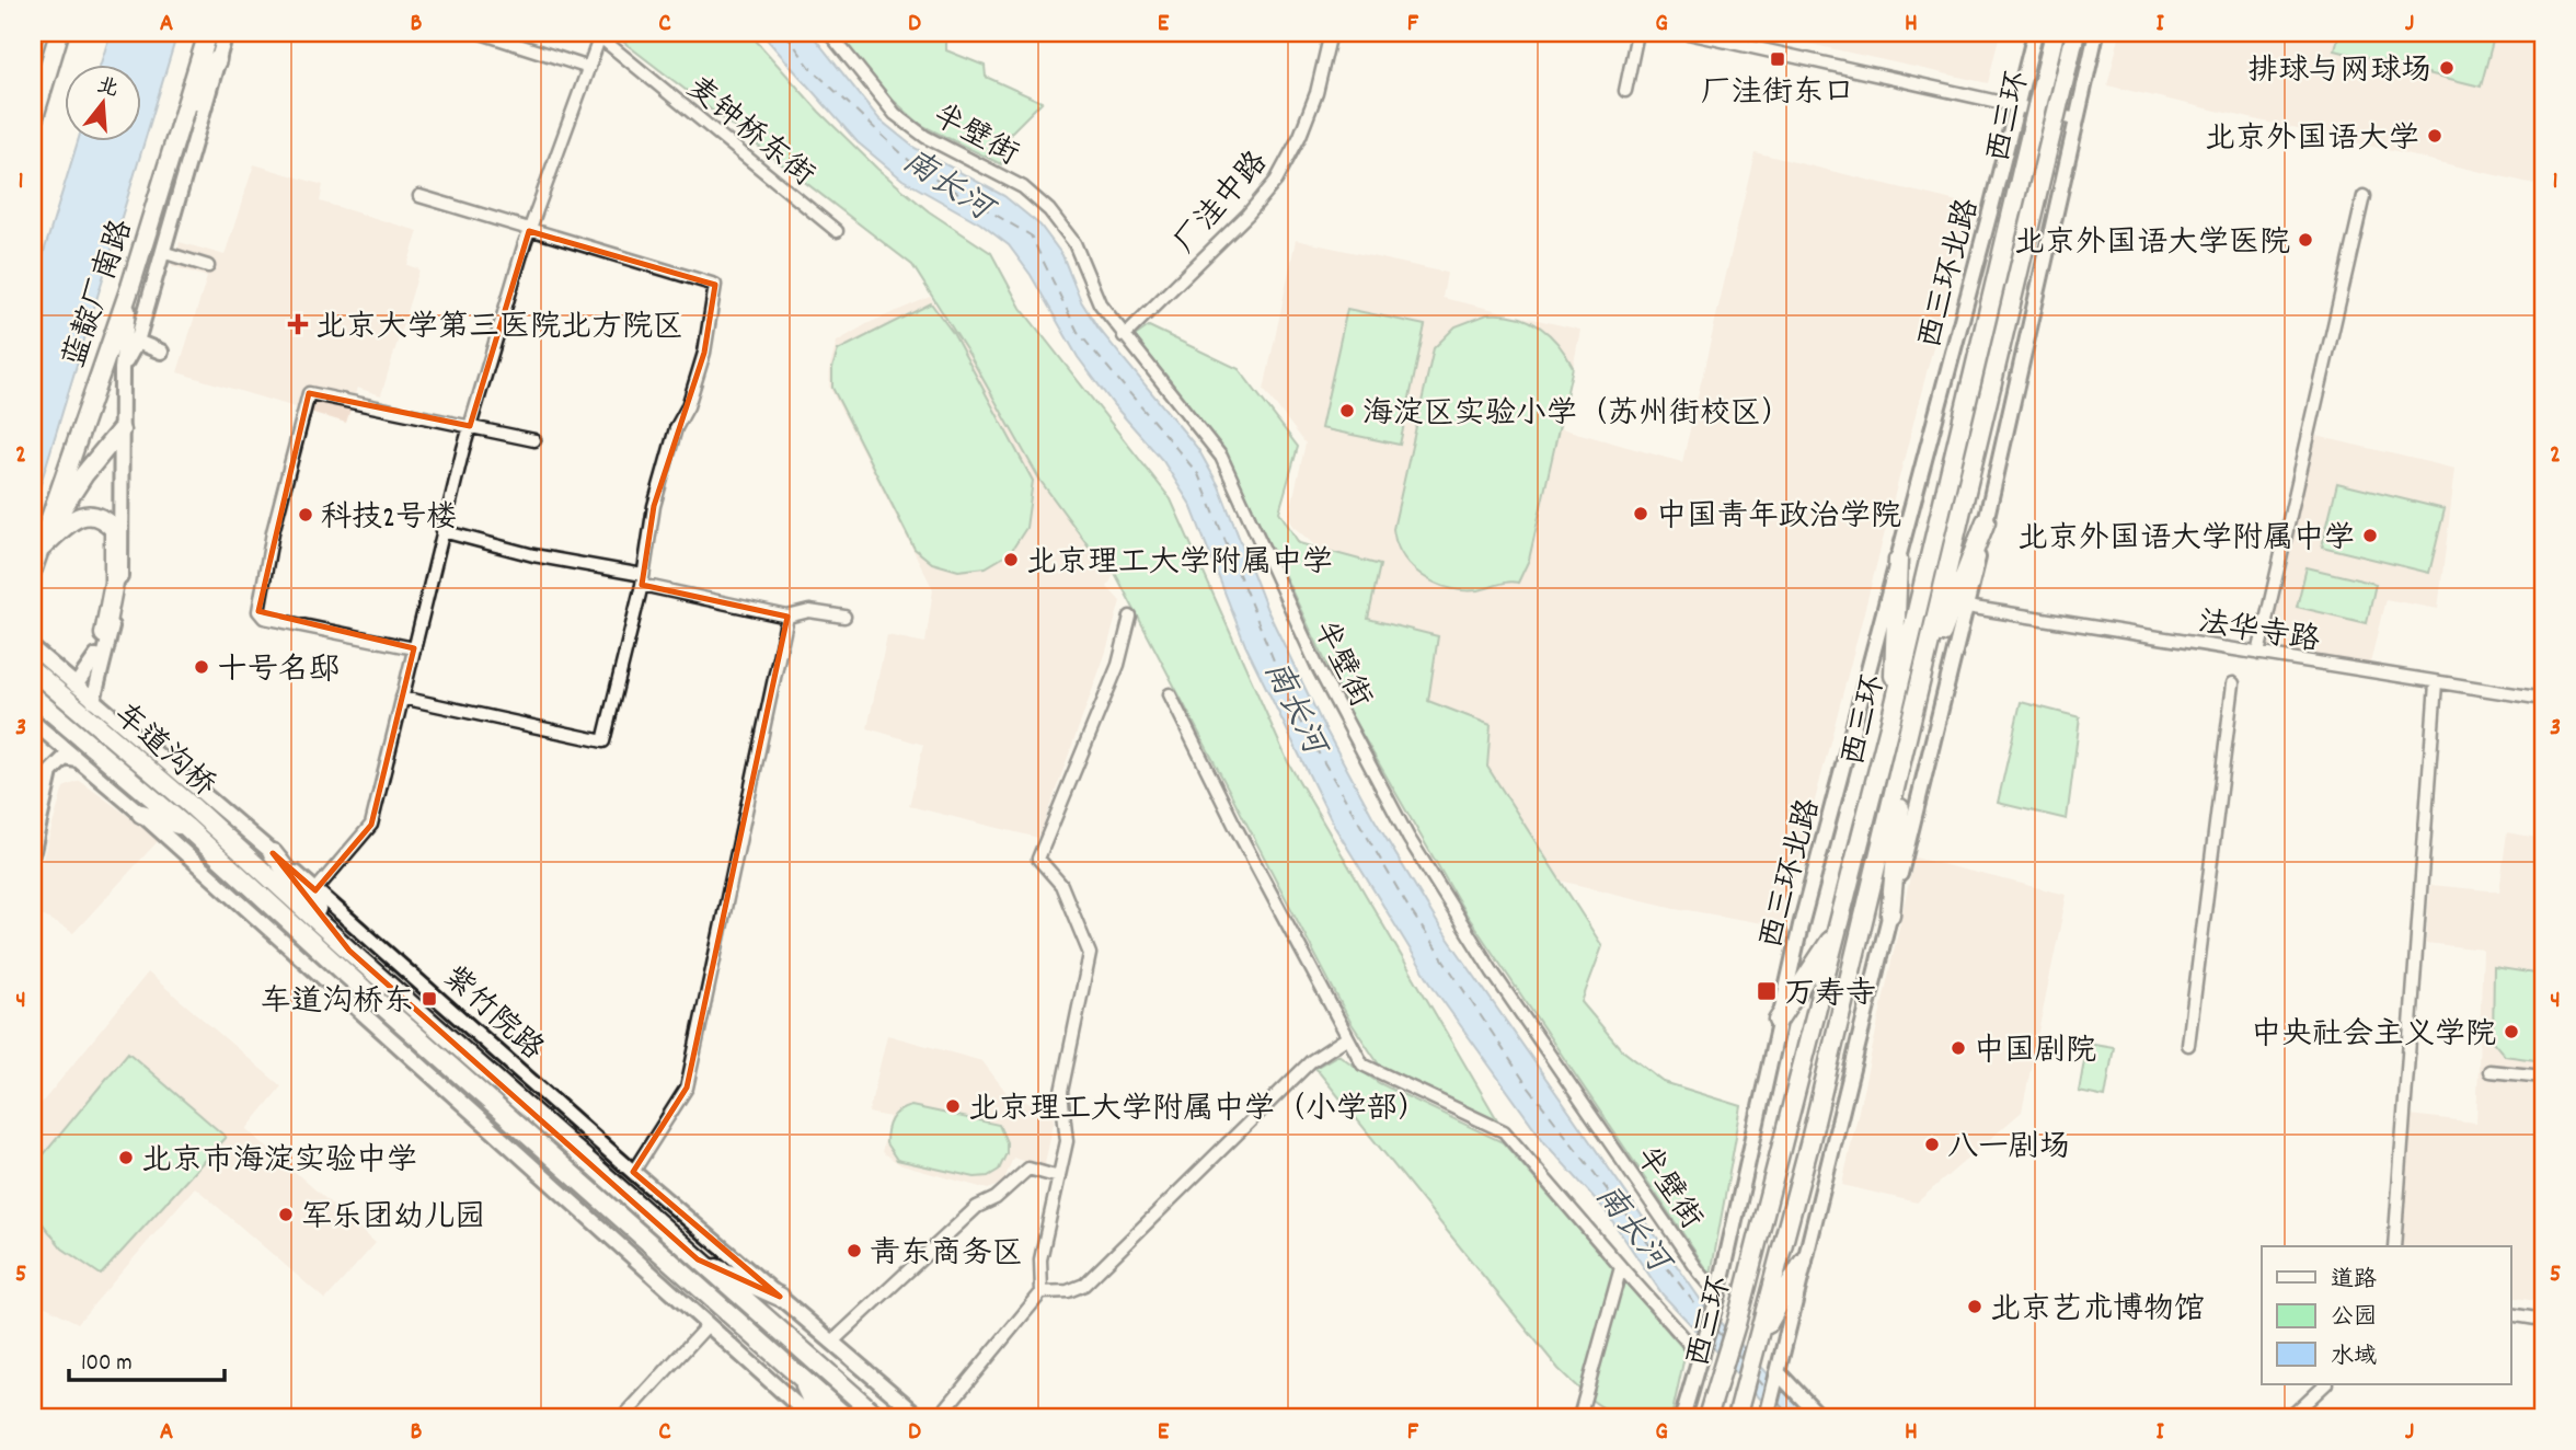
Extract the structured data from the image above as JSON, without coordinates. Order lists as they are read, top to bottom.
{
  "streets": {
    "highway": [
      "西三环",
      "蓝靛厂南路",
      "车道沟桥",
      "紫竹院路"
    ],
    "street": [
      "麦钟桥东街",
      "半壁街",
      "厂洼中路",
      "西三环北路",
      "法华寺路"
    ]
  },
  "crossings": [
    ["半壁街", "厂洼中路"],
    ["半壁街", "西三环北路"],
    ["车道沟桥", "紫竹院路"]
  ],
  "water": ["南长河"],
  "places": {
    "transit": ["厂洼街东口", "万寿寺", "车道沟桥东"],
    "other": [
      "排球与网球场",
      "北京外国语大学",
      "北京外国语大学医院",
      "海淀区实验小学（苏州街校区）",
      "中国青年政治学院",
      "科技2号楼",
      "北京外国语大学附属中学",
      "北京理工大学附属中学",
      "十号名邸",
      "中央社会主义学院",
      "中国剧院",
      "北京理工大学附属中学（小学部）",
      "八一剧场",
      "北京市海淀实验中学",
      "军乐团幼儿园",
      "青东商务区",
      "北京艺术博物馆"
    ],
    "health": ["北京大学第三医院北方院区"]
  },
  "legend": ["道路", "公园", "水域"],
  "scale_bar": "100 m",
  "north": "top",
  "grid": {
    "columns": [
      "A",
      "B",
      "C",
      "D",
      "E",
      "F",
      "G",
      "H",
      "I",
      "J"
    ],
    "rows": [
      "1",
      "2",
      "3",
      "4",
      "5"
    ]
  }
}
